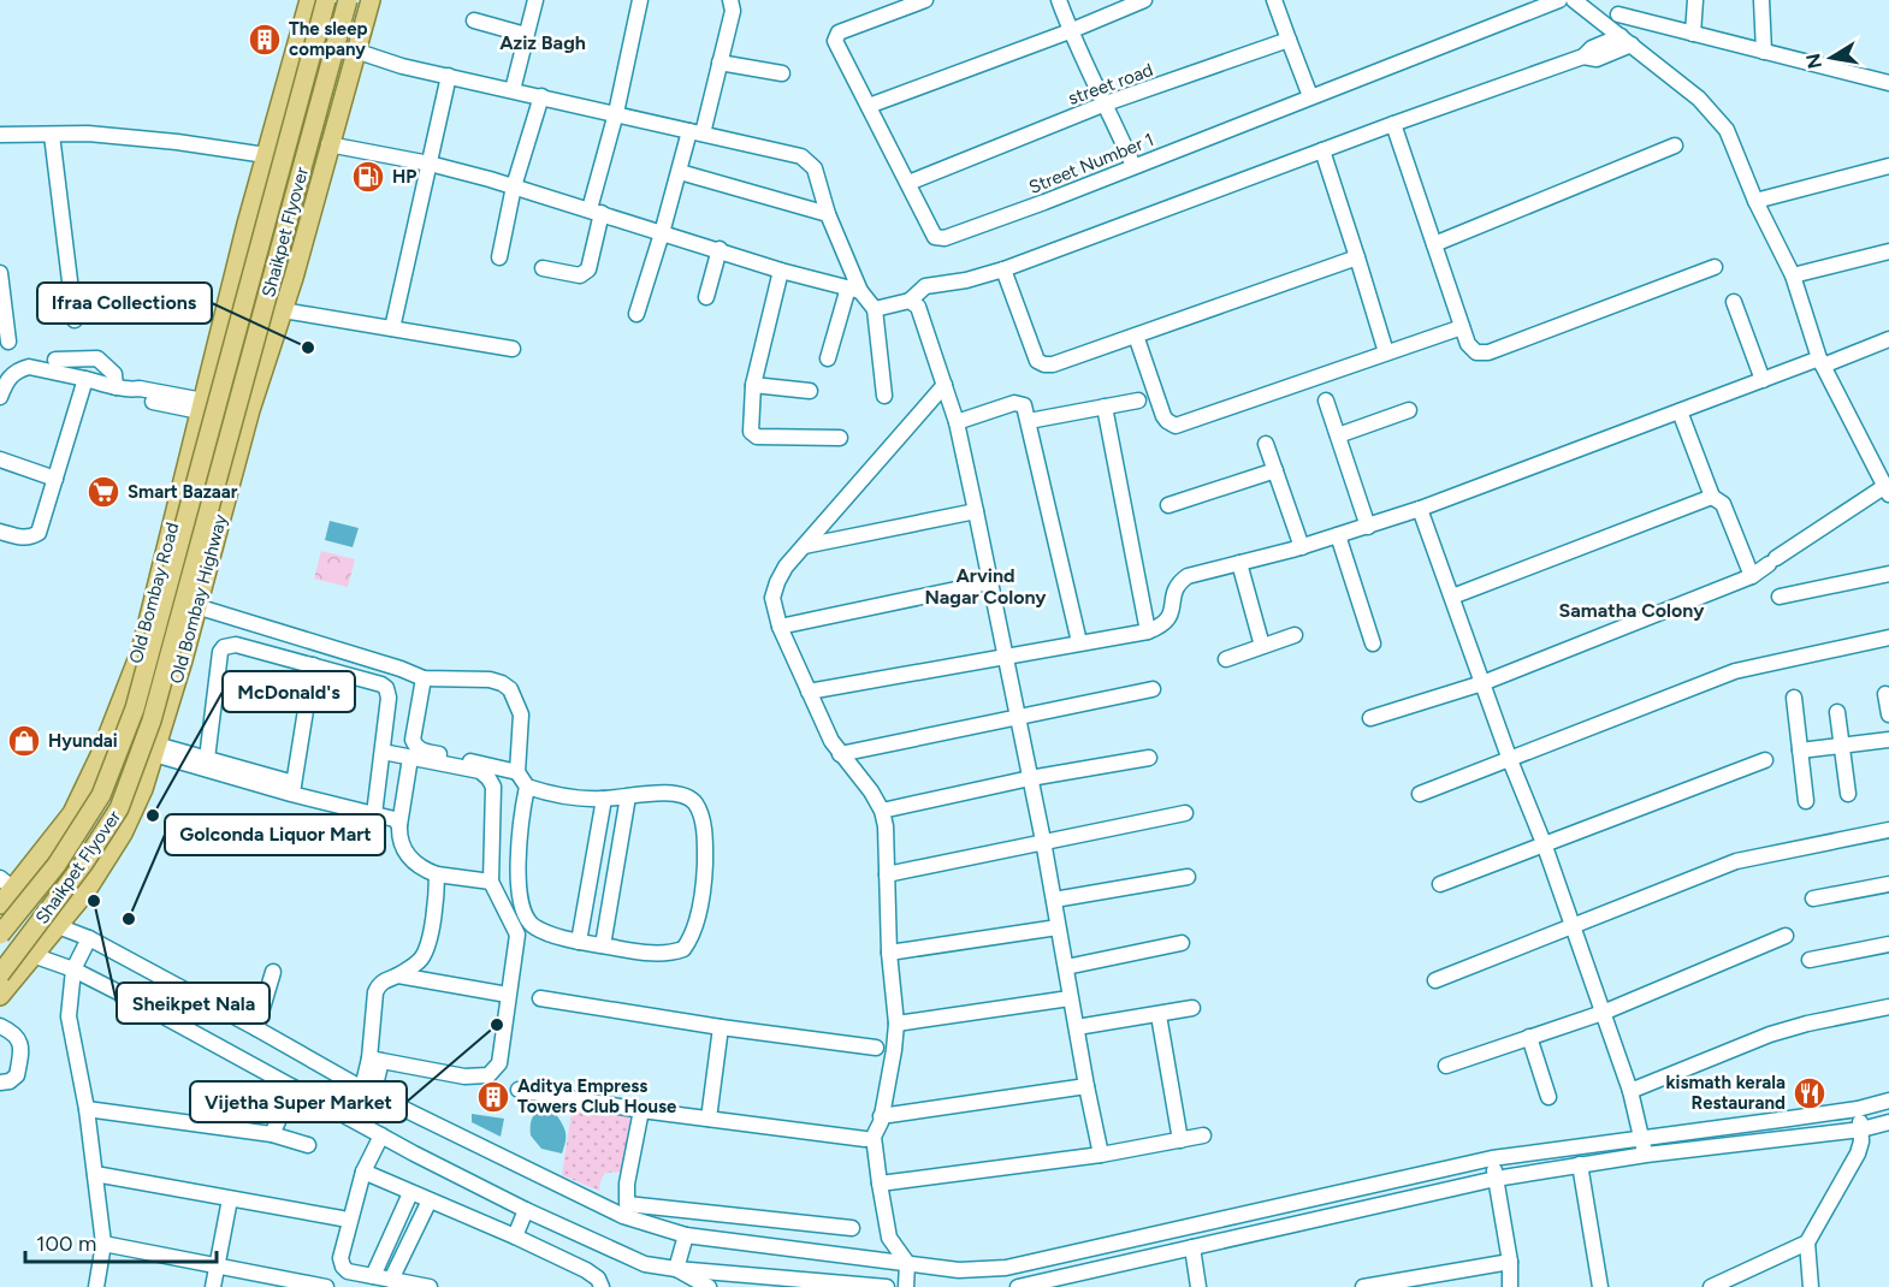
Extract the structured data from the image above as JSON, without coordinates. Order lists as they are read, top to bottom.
{
  "streets": {
    "main road": ["Shaikpet Flyover", "Old Bombay Road", "Old Bombay Highway"],
    "street": ["street road", "Street Number 1"]
  },
  "crossings": [
    ["street road", "Street Number 1"]
  ],
  "districts": ["Aziz Bagh", "Arvind Nagar Colony", "Samatha Colony"],
  "places": {
    "building": ["The sleep company", "Aditya Empress Towers Club House"],
    "fuel station": ["HP"],
    "other": [
      "Ifraa Collections",
      "McDonald's",
      "Sheikpet Nala",
      "Golconda Liquor Mart",
      "Vijetha Super Market"
    ],
    "supermarket": ["Smart Bazaar"],
    "shop": ["Hyundai"],
    "restaurant": ["kismath kerala Restaurand"]
  },
  "scale_bar": "100 m",
  "north": "left"
}
